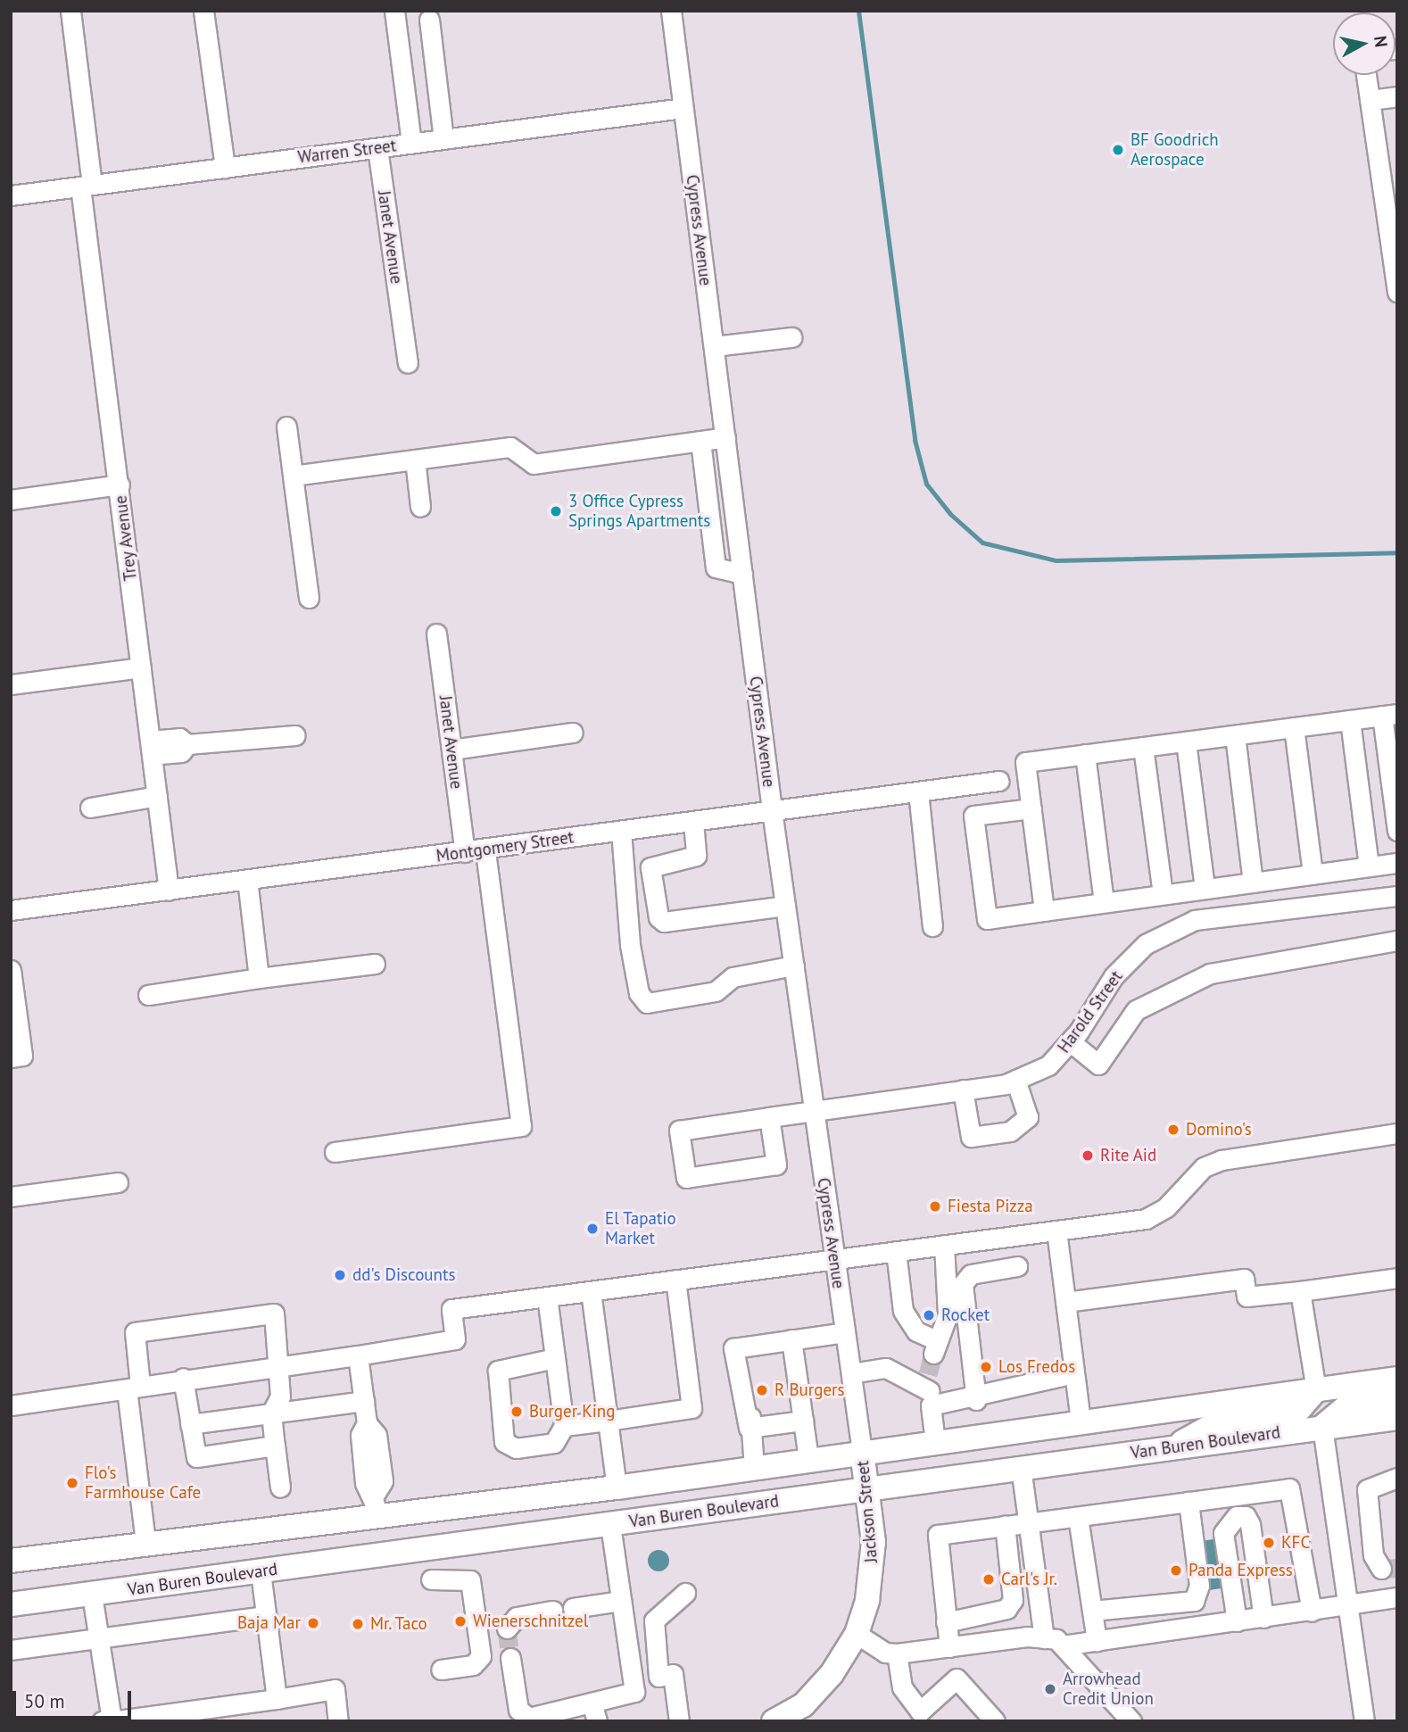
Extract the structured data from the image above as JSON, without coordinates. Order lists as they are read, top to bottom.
{
  "streets": {
    "main road": ["Van Buren Boulevard", "Jackson Street"],
    "street": [
      "Warren Street",
      "Cypress Avenue",
      "Janet Avenue",
      "Trey Avenue",
      "Montgomery Street",
      "Harold Street"
    ]
  },
  "crossings": [
    ["Warren Street", "Cypress Avenue"],
    ["Warren Street", "Janet Avenue"],
    ["Warren Street", "Trey Avenue"],
    ["Cypress Avenue", "Montgomery Street"],
    ["Cypress Avenue", "Harold Street"],
    ["Cypress Avenue", "Van Buren Boulevard"],
    ["Cypress Avenue", "Jackson Street"],
    ["Janet Avenue", "Montgomery Street"],
    ["Trey Avenue", "Montgomery Street"],
    ["Van Buren Boulevard", "Jackson Street"]
  ],
  "places": [
    "BF Goodrich Aerospace",
    "3 Office Cypress Springs Apartments",
    "Domino's",
    "Rite Aid",
    "Fiesta Pizza",
    "El Tapatio Market",
    "dd's Discounts",
    "Rocket",
    "Los Fredos",
    "R Burgers",
    "Burger King",
    "Flo's Farmhouse Cafe",
    "KFC",
    "Panda Express",
    "Carl's Jr.",
    "Wienerschnitzel",
    "Baja Mar",
    "Mr. Taco",
    "Arrowhead Credit Union"
  ],
  "scale_bar": "50 m",
  "north": "right"
}
